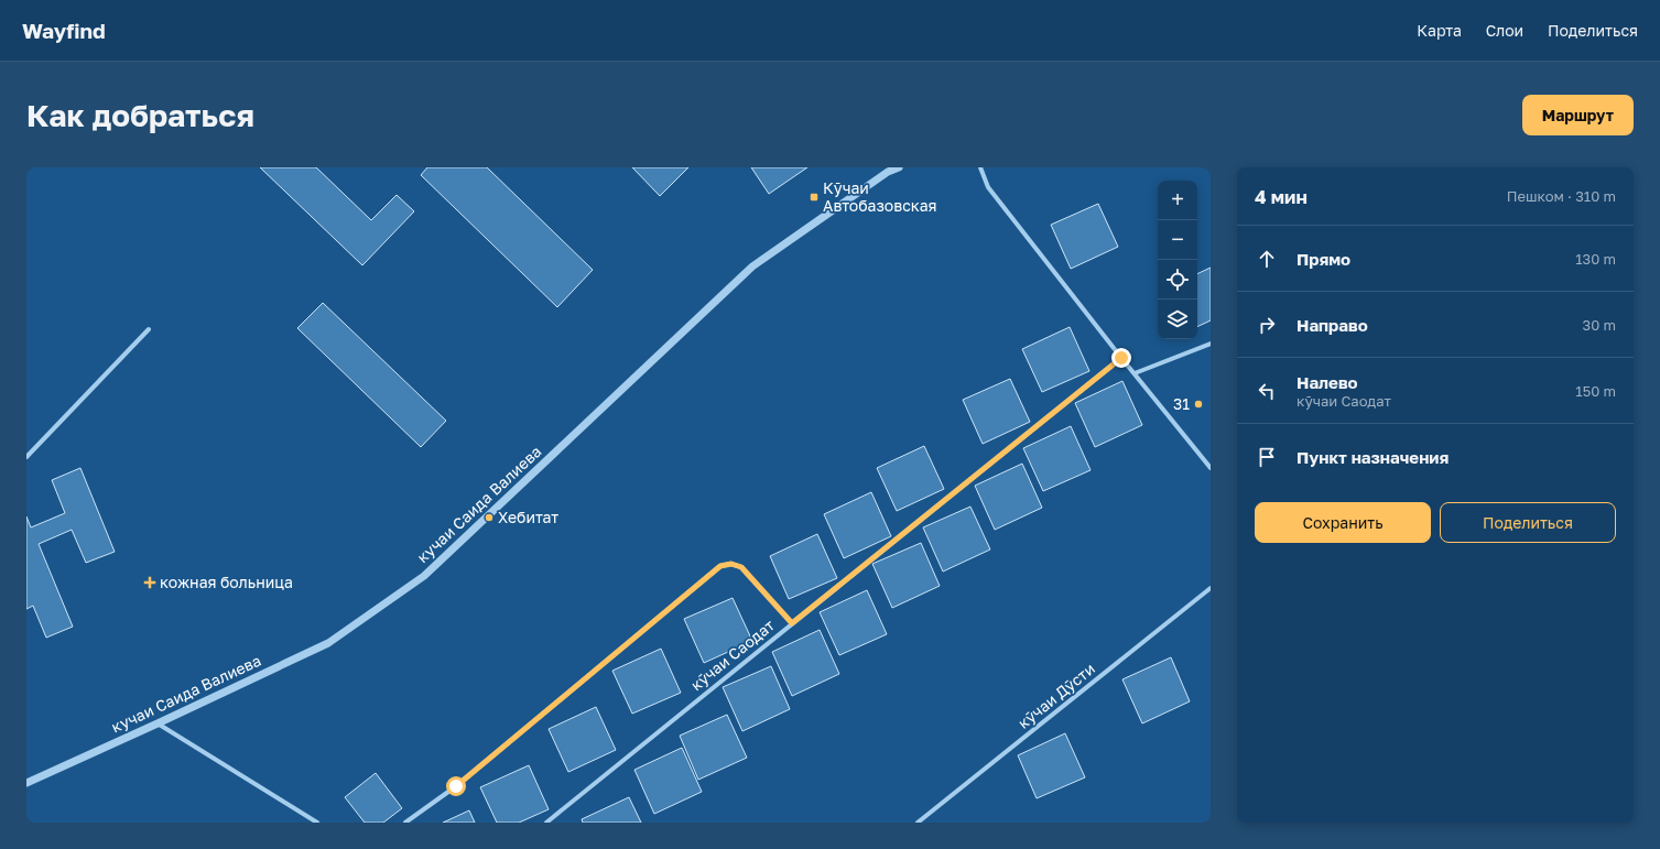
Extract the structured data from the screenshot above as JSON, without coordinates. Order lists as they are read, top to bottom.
{
  "streets": {
    "street": ["кучаи Саида Валиева", "кӯчаи Саодат", "кӯчаи Дӯсти"]
  },
  "places": {
    "transit": ["Кӯчаи Автобазовская"],
    "other": ["31", "Хебитат"],
    "health": ["кожная больница"]
  },
  "page": {
    "header": "Wayfind",
    "nav": ["Карта", "Слои", "Поделиться"],
    "buttons": [
      "Маршрут",
      ["Сохранить", "Поделиться"]
    ],
    "title": "Как добраться",
    "heading": ["4 мин", "Пешком · 310 m"],
    "map_buttons": ["+", "−"],
    "list": [
      ["Прямо", "130 m"],
      ["Направо", "30 m"],
      ["Налево", "кӯчаи Саодат", "150 m"],
      "Пункт назначения"
    ]
  }
}
